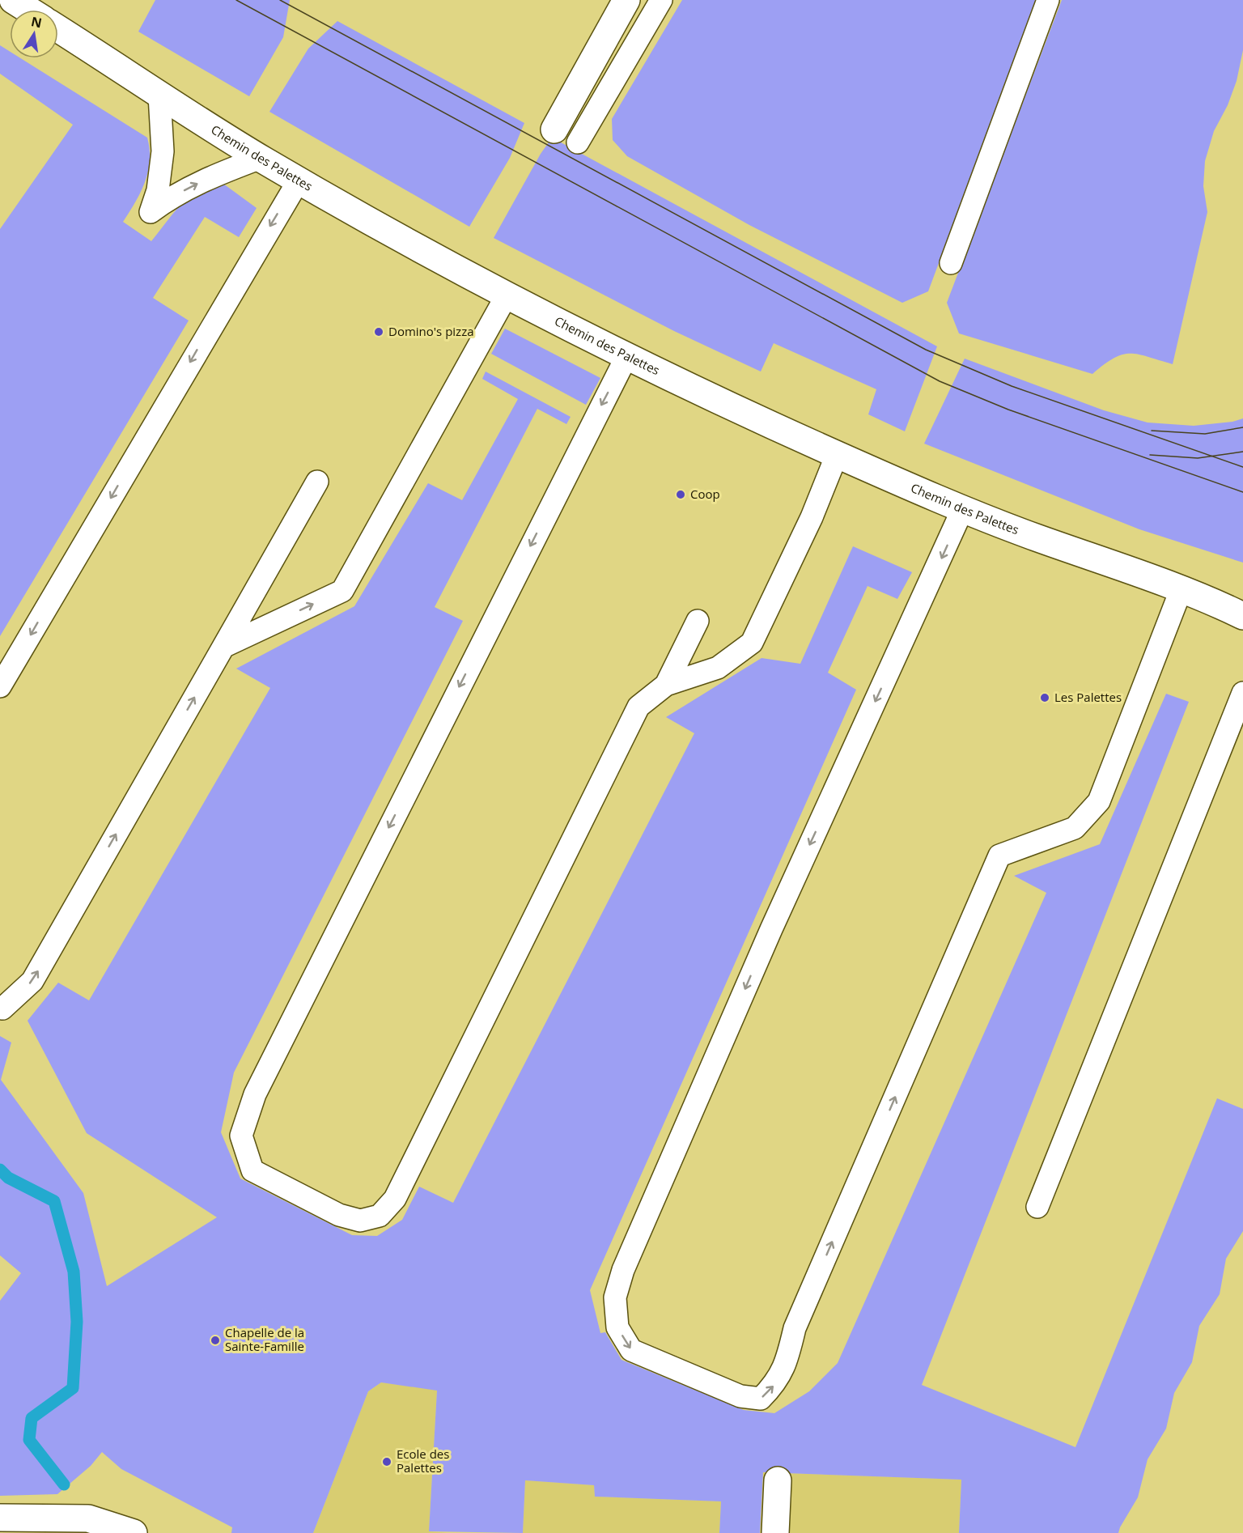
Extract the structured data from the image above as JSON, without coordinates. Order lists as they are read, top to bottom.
{
  "streets": {
    "street": ["Chemin des Palettes"]
  },
  "places": [
    "Domino's pizza",
    "Coop",
    "Les Palettes",
    "Chapelle de la Sainte-Famille",
    "Ecole des Palettes"
  ],
  "north": "top"
}
